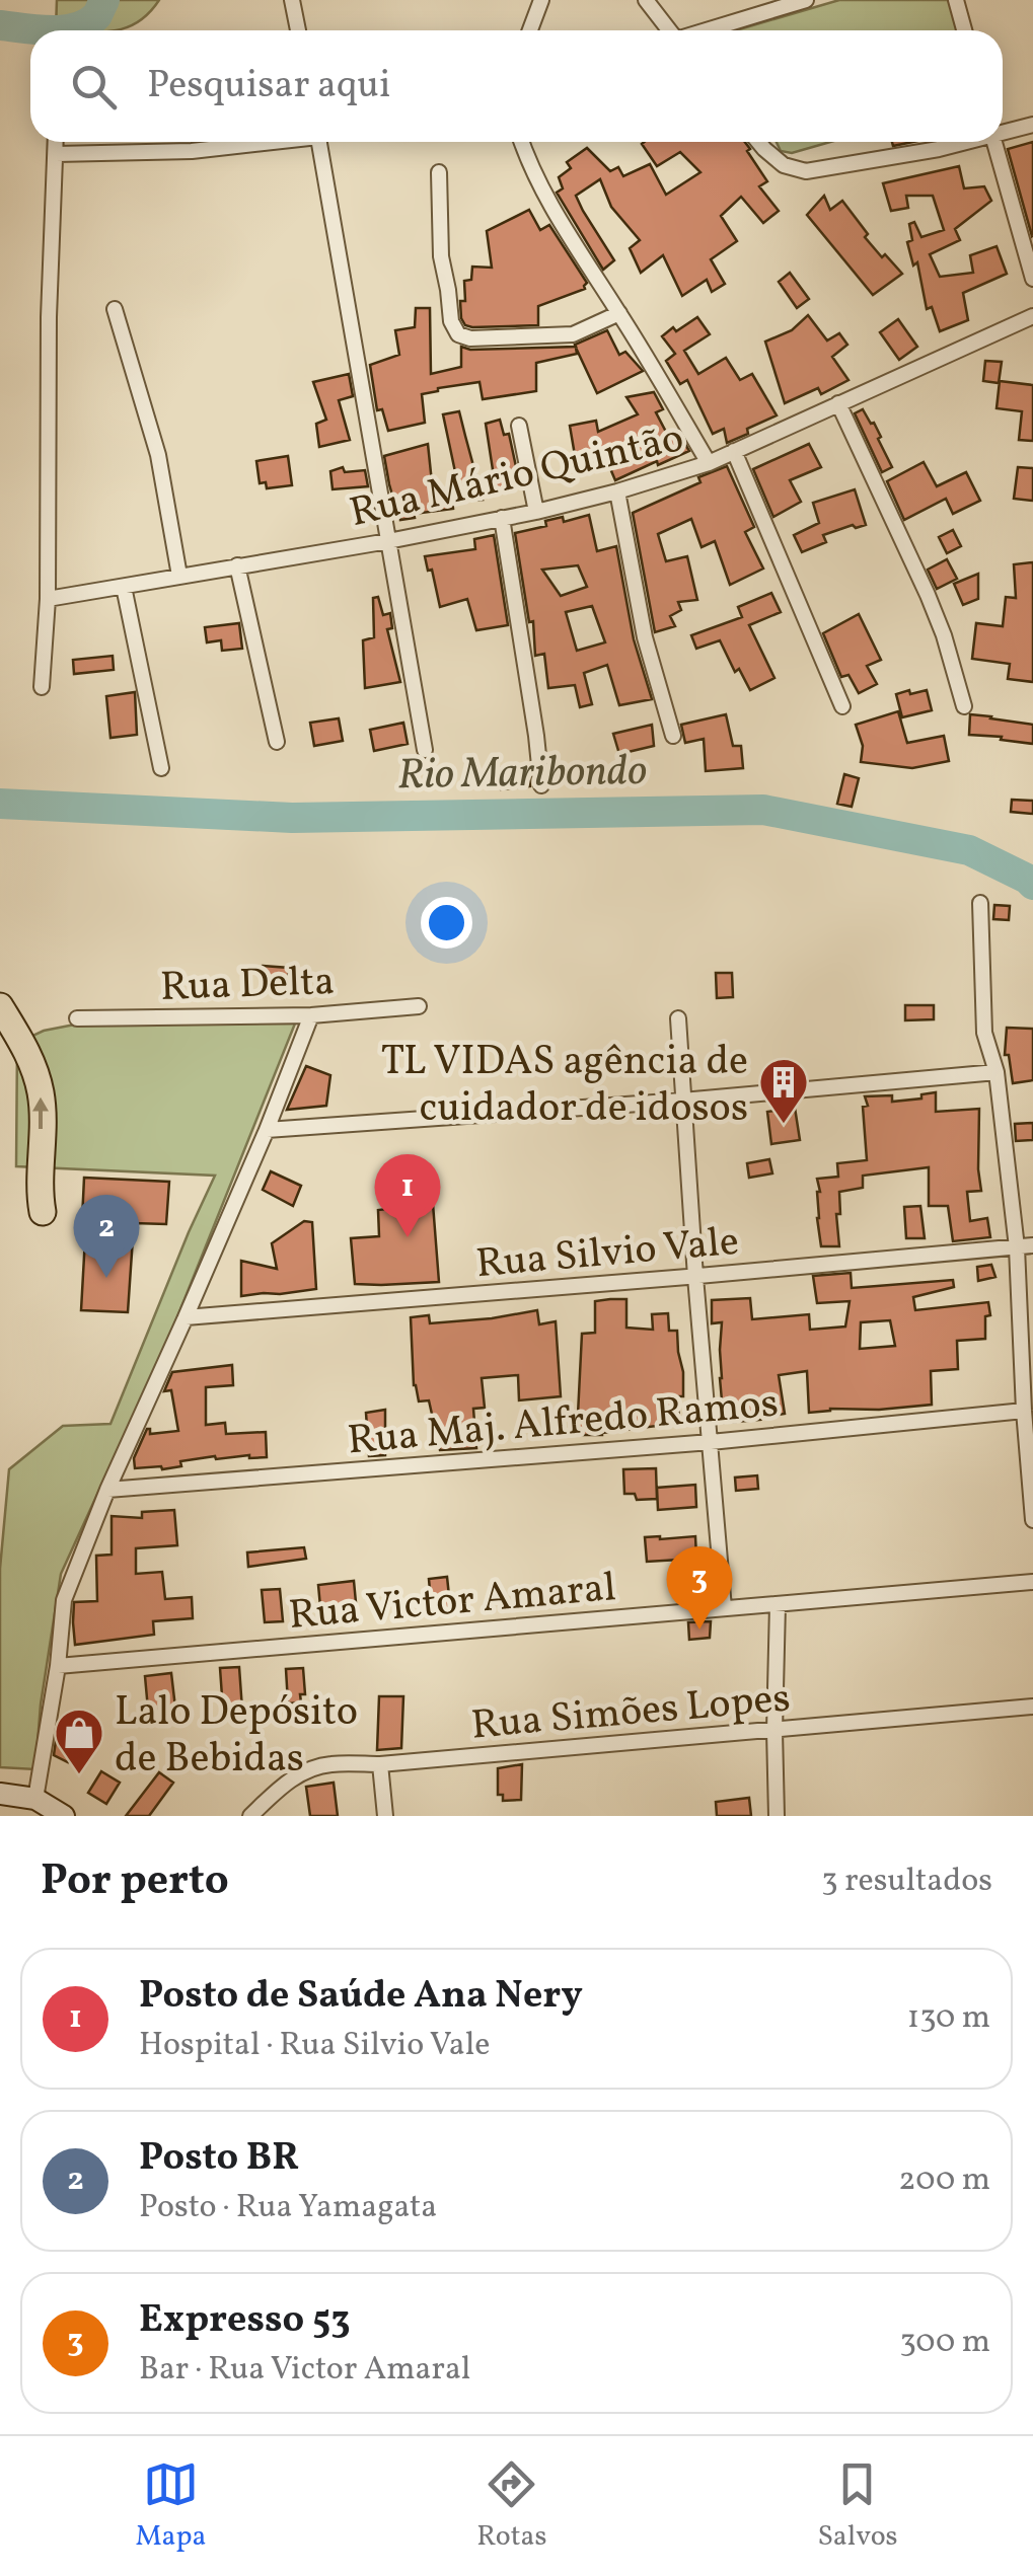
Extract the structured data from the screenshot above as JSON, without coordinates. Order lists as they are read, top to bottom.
{
  "streets": {
    "street": [
      "Rua Mário Quintão",
      "Rua Delta",
      "Rua Silvio Vale",
      "Rua Maj. Alfredo Ramos",
      "Rua Victor Amaral",
      "Rua Simões Lopes"
    ]
  },
  "water": ["Rio Maribondo"],
  "places": {
    "building": ["TL VIDAS agência de cuidador de idosos"],
    "shop": ["Lalo Depósito de Bebidas"]
  },
  "page": {
    "search": "Pesquisar aqui",
    "pins": ["1", "2", "3"],
    "heading": ["Por perto", "3 resultados"],
    "list": [
      {
        "mark": "1",
        "name": "Posto de Saúde Ana Nery",
        "note": "Hospital · Rua Silvio Vale",
        "value": "130 m"
      },
      {
        "mark": "2",
        "name": "Posto BR",
        "note": "Posto · Rua Yamagata",
        "value": "200 m"
      },
      {
        "mark": "3",
        "name": "Expresso 53",
        "note": "Bar · Rua Victor Amaral",
        "value": "300 m"
      }
    ],
    "nav": ["Mapa", "Rotas", "Salvos"]
  }
}
